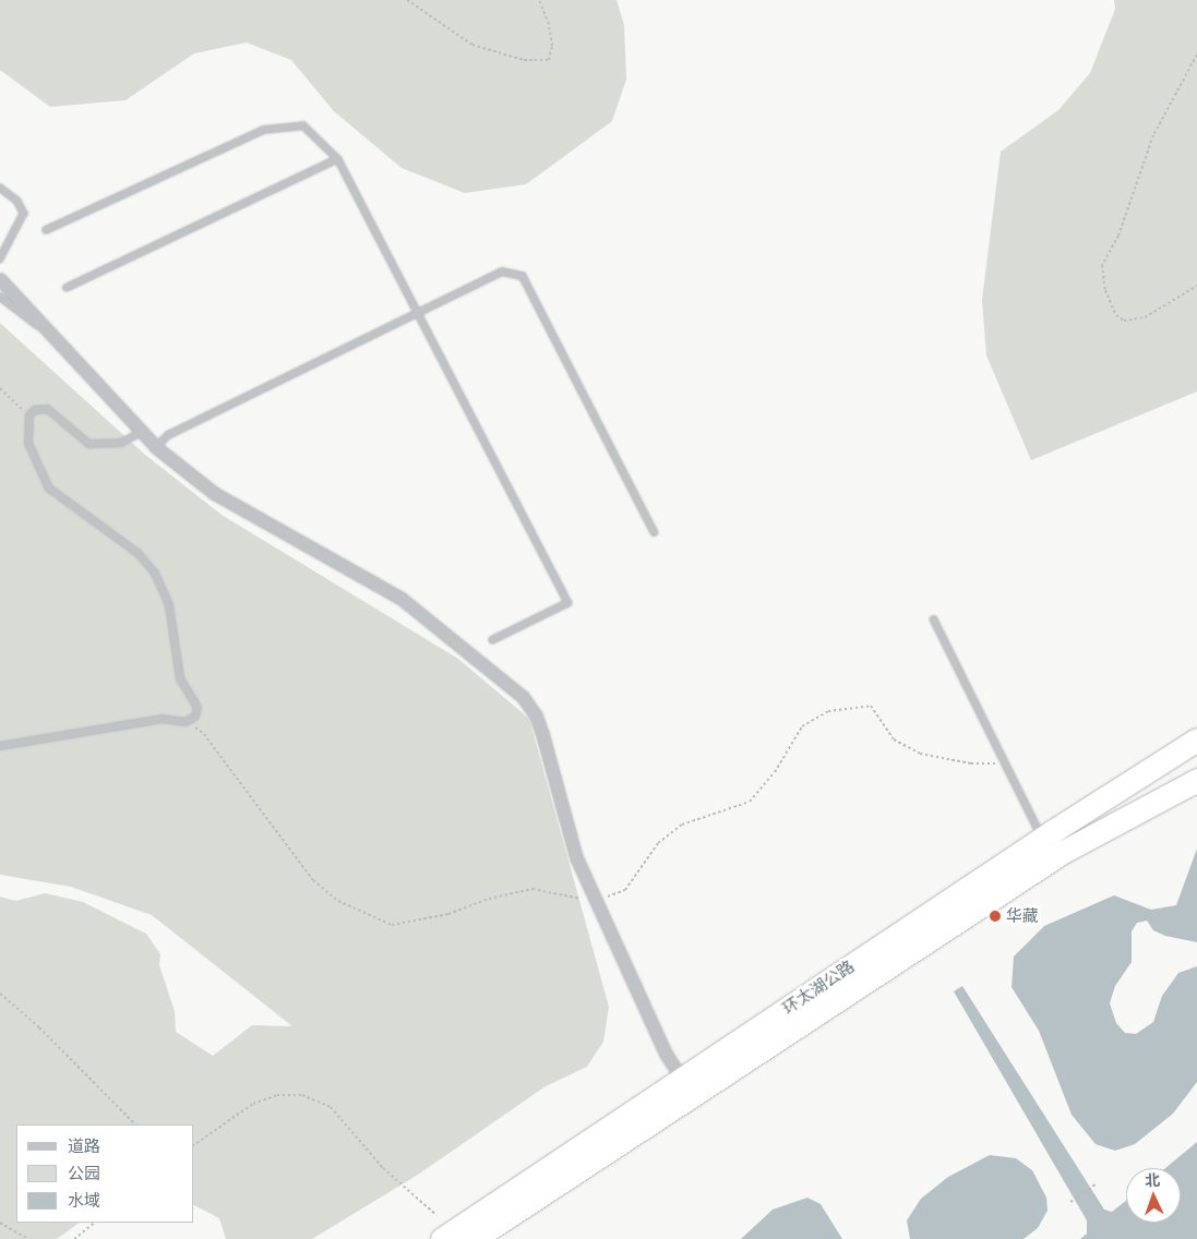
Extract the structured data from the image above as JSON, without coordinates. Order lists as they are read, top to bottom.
{
  "streets": {
    "highway": ["环太湖公路"]
  },
  "places": ["华藏"],
  "legend": ["道路", "公园", "水域"],
  "north": "top"
}
